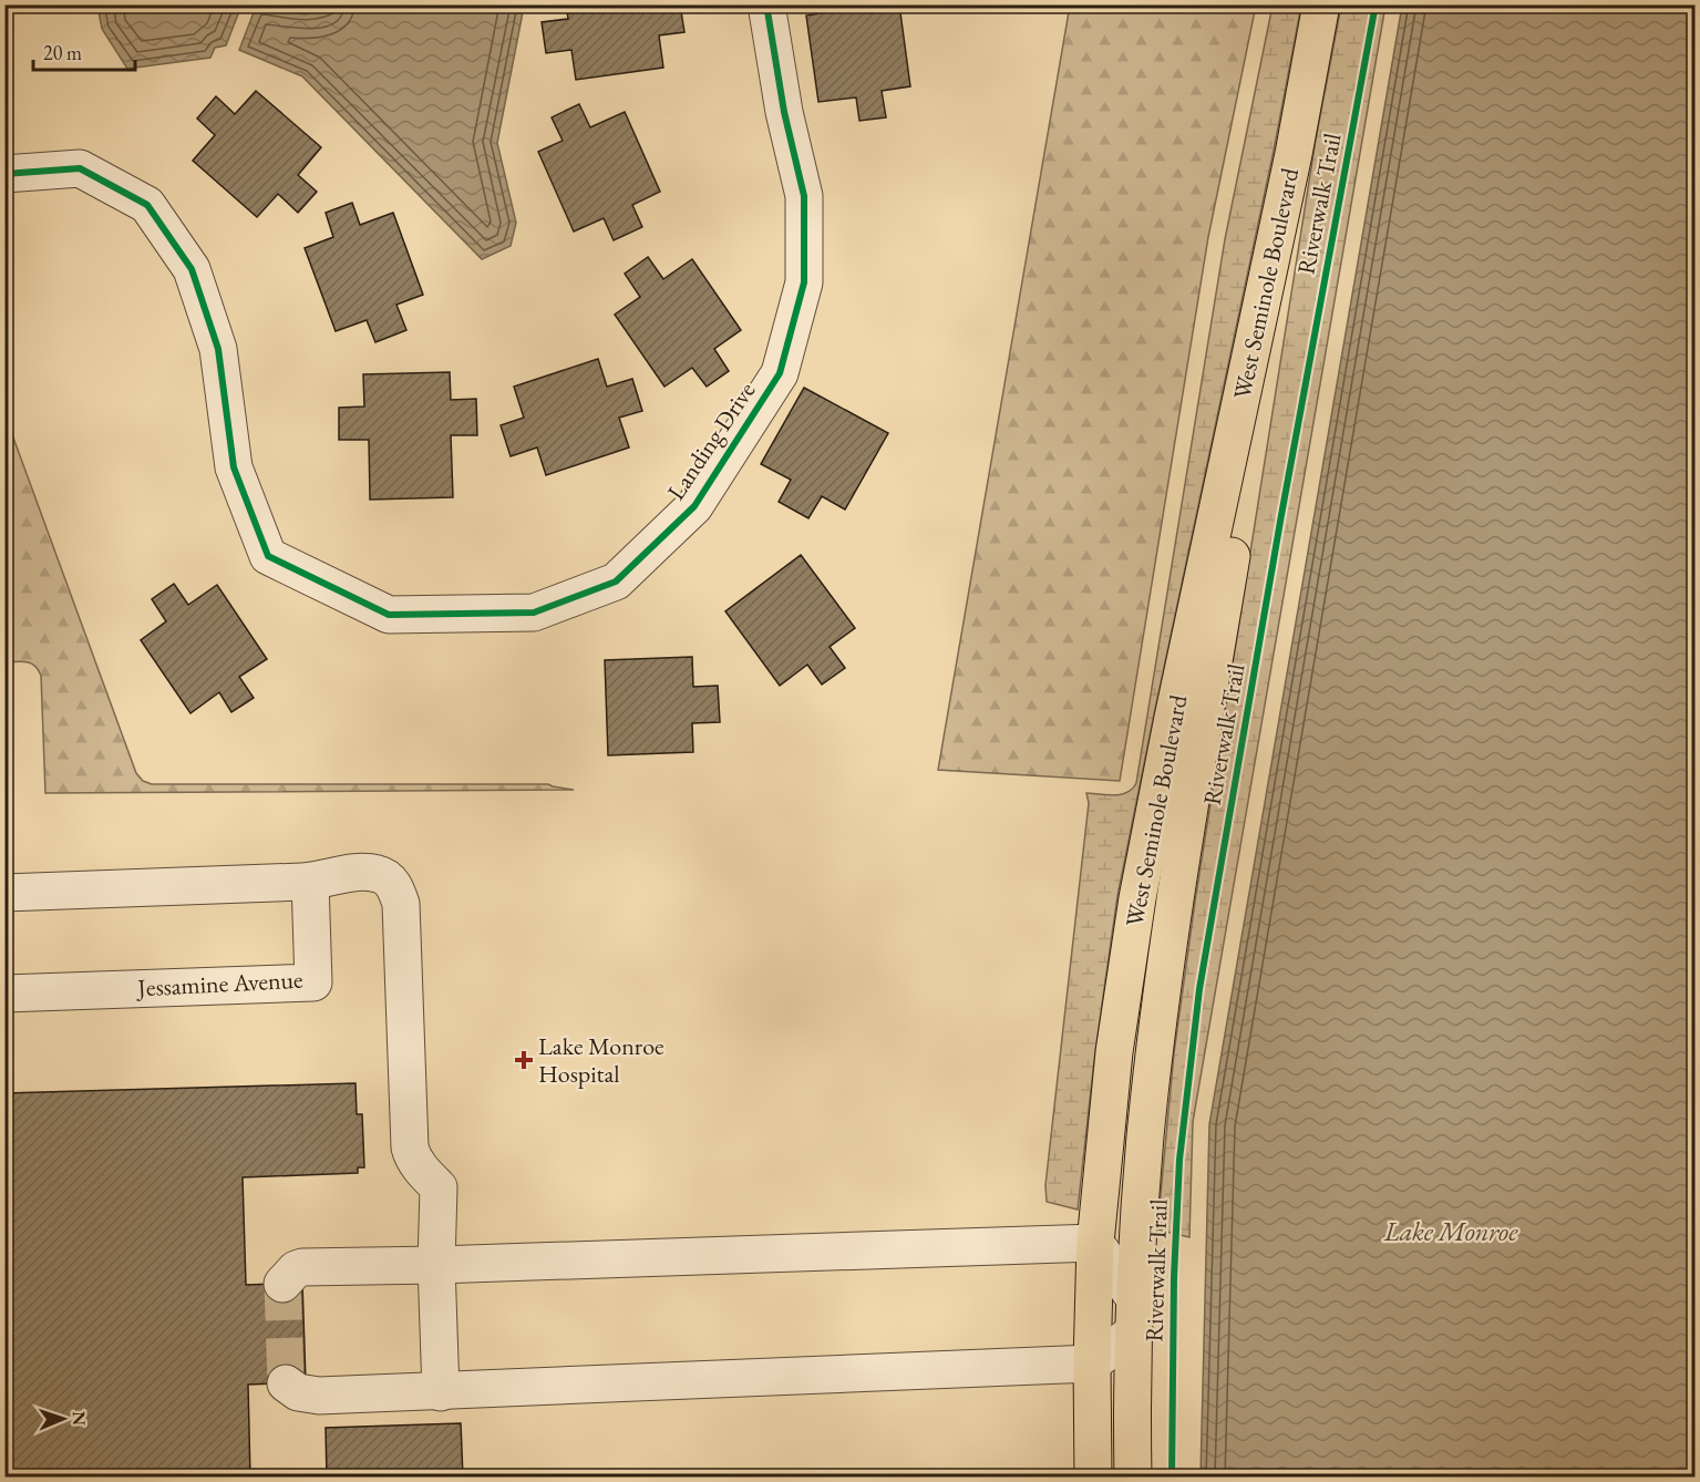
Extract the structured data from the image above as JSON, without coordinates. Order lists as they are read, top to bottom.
{
  "streets": {
    "main road": ["West Seminole Boulevard"],
    "street": ["Landing Drive", "Jessamine Avenue"],
    "cycle path": ["Riverwalk Trail"]
  },
  "water": ["Lake Monroe"],
  "places": {
    "health": ["Lake Monroe Hospital"]
  },
  "scale_bar": "20 m",
  "north": "right"
}
